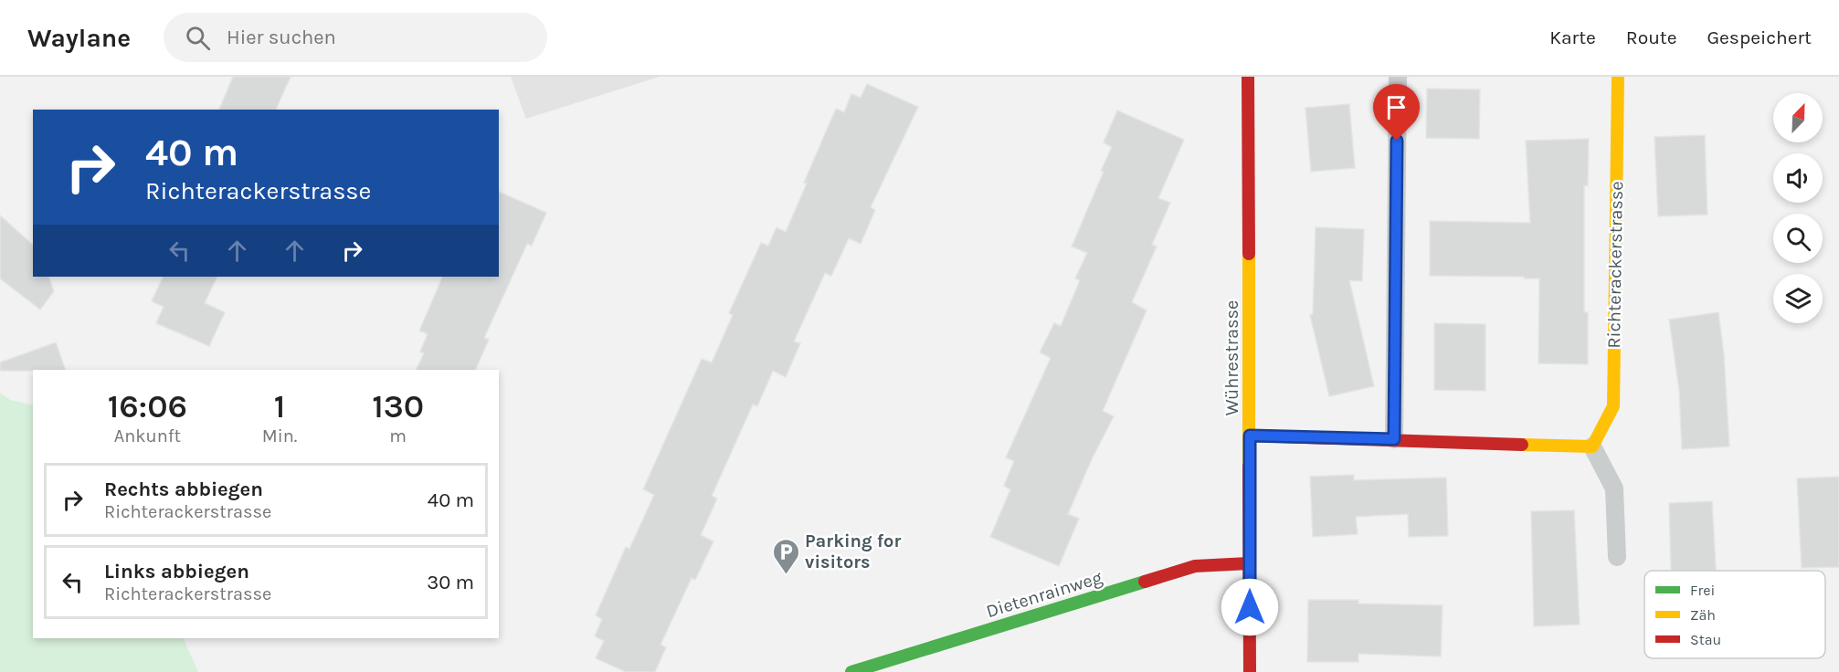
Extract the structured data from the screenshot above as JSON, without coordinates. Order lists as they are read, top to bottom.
{
  "streets": {
    "street": ["Richterackerstrasse", "Wührestrasse", "Dietenrainweg"]
  },
  "crossings": [
    ["Wührestrasse", "Dietenrainweg"]
  ],
  "places": {
    "parking": ["Parking for visitors"]
  },
  "legend": ["Frei", "Zäh", "Stau"],
  "north": "top right",
  "page": {
    "header": "Waylane",
    "search": "Hier suchen",
    "nav": ["Karte", "Route", "Gespeichert"],
    "turn": ["40 m", "Richterackerstrasse"],
    "eta": [
      "16:06",
      "Ankunft",
      "1",
      "Min.",
      "130",
      "m"
    ],
    "list": [
      {
        "name": "Rechts abbiegen",
        "note": "Richterackerstrasse",
        "value": "40 m"
      },
      {
        "name": "Links abbiegen",
        "note": "Richterackerstrasse",
        "value": "30 m"
      }
    ]
  }
}
